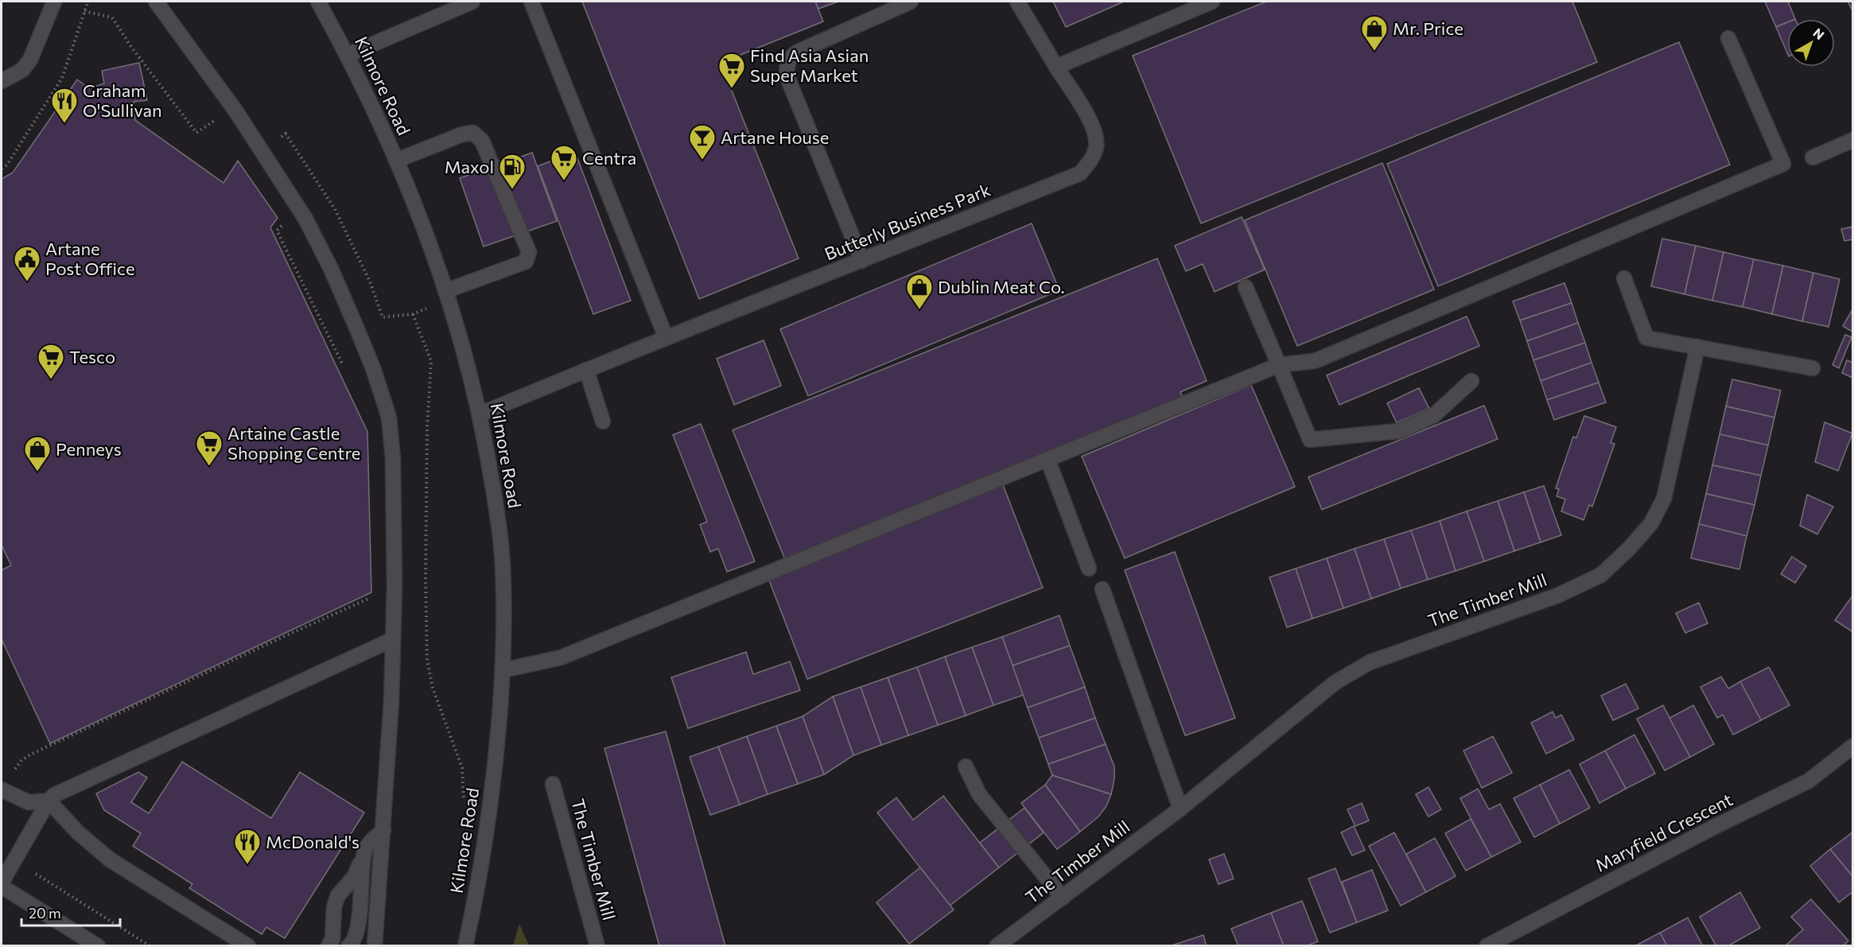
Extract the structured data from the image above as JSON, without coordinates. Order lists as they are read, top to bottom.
{
  "streets": {
    "street": [
      "Kilmore Road",
      "Butterly Business Park",
      "The Timber Mill",
      "Maryfield Crescent"
    ]
  },
  "crossings": [
    ["Kilmore Road", "Butterly Business Park"]
  ],
  "places": {
    "shop": ["Mr. Price", "Dublin Meat Co.", "Penneys"],
    "supermarket": [
      "Find Asia Asian Super Market",
      "Centra",
      "Tesco",
      "Artaine Castle Shopping Centre"
    ],
    "restaurant": ["Graham O'Sullivan", "McDonald's"],
    "bar": ["Artane House"],
    "fuel station": ["Maxol"],
    "public building": ["Artane Post Office"]
  },
  "scale_bar": "20 m",
  "north": "top right"
}
